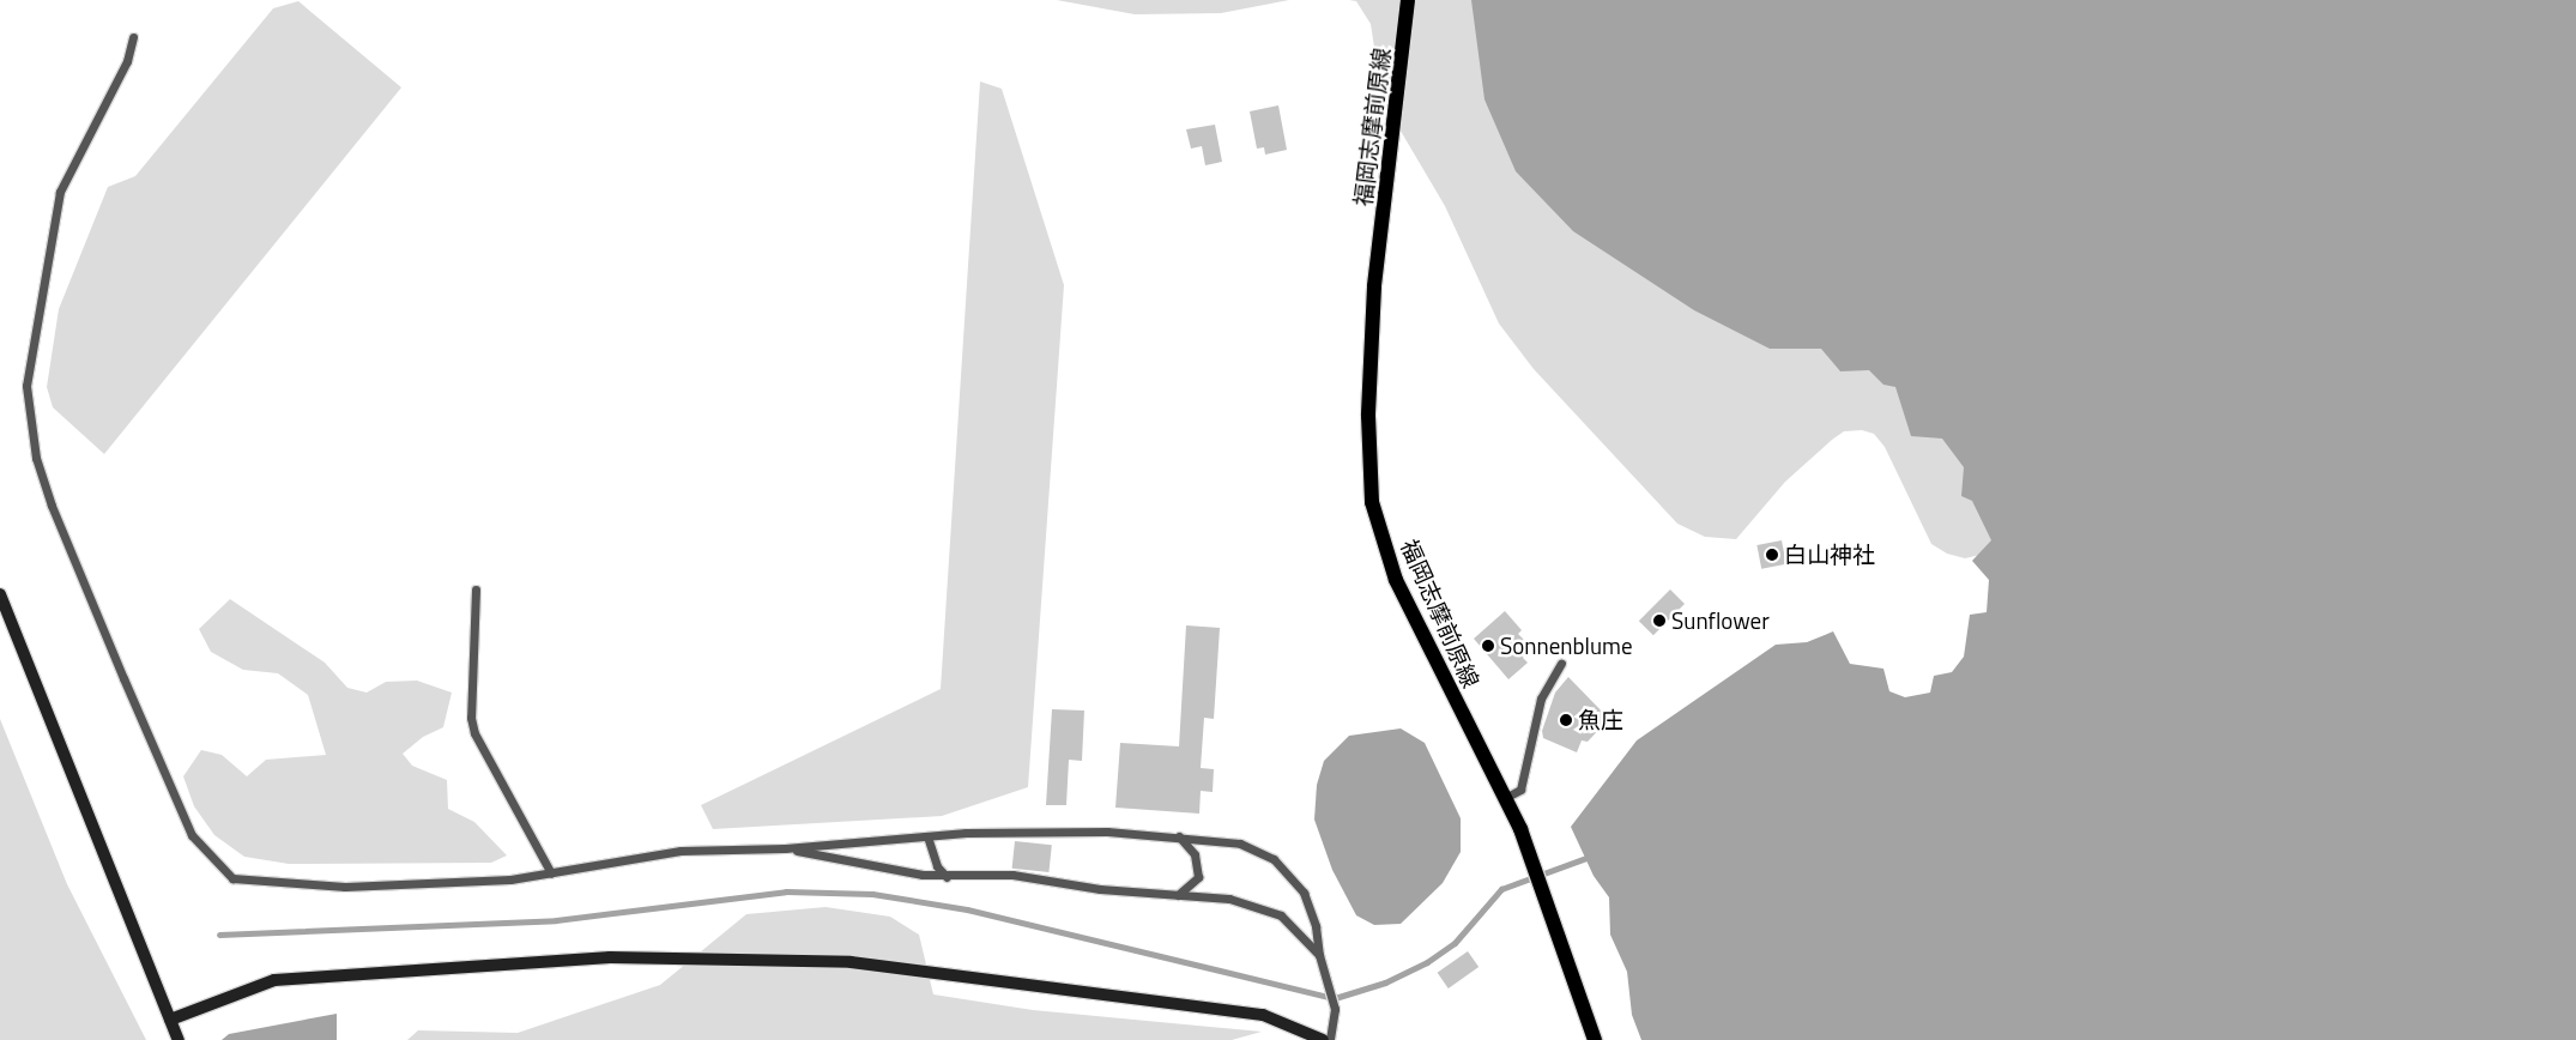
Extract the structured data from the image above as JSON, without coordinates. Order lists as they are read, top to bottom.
{
  "streets": {
    "main road": ["福岡志摩前原線"]
  },
  "places": [
    "白山神社",
    "Sunflower",
    "Sonnenblume",
    "魚庄"
  ]
}
